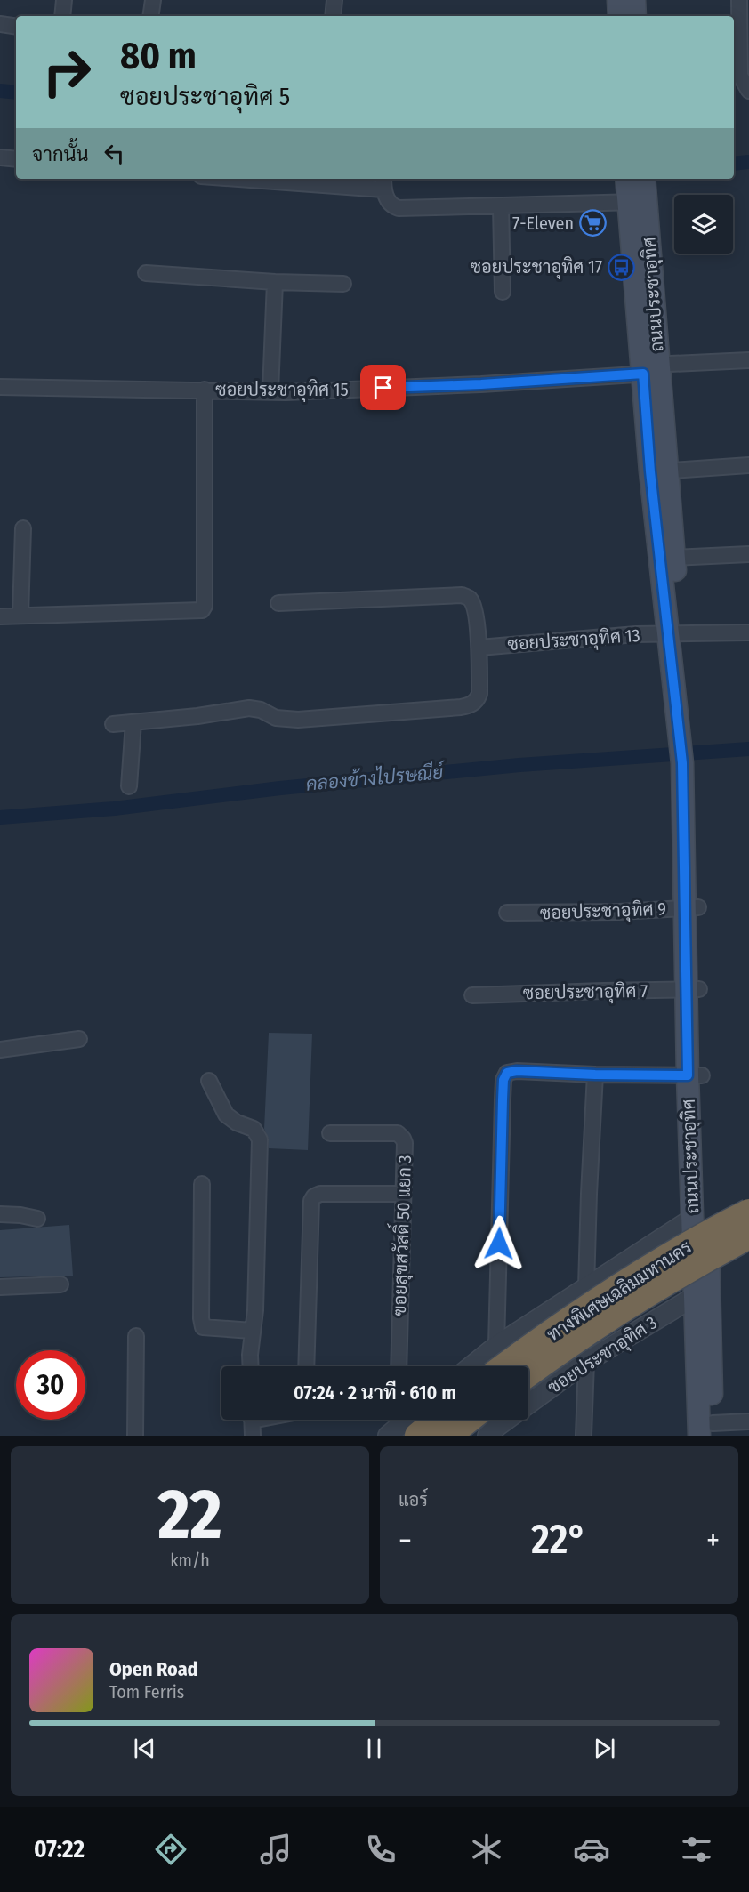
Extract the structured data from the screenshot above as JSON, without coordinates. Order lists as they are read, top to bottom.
{
  "streets": {
    "highway": ["ทางพิเศษเฉลิมมหานคร"],
    "main road": ["ถนนประชาอุทิศ"],
    "street": [
      "ซอยประชาอุทิศ 15",
      "ซอยประชาอุทิศ 13",
      "ซอยประชาอุทิศ 9",
      "ซอยประชาอุทิศ 7",
      "ฃอยสุขสวัสดิ์ 50 แยก 3",
      "ซอยประชาอุทิศ 3"
    ]
  },
  "crossings": [
    ["ถนนประชาอุทิศ", "ซอยประชาอุทิศ 15"],
    ["ถนนประชาอุทิศ", "ซอยประชาอุทิศ 13"],
    ["ถนนประชาอุทิศ", "ซอยประชาอุทิศ 9"],
    ["ถนนประชาอุทิศ", "ซอยประชาอุทิศ 7"],
    ["ถนนประชาอุทิศ", "ซอยประชาอุทิศ 3"]
  ],
  "water": ["คลองข้างไปรษณีย์"],
  "places": {
    "supermarket": ["7-Eleven"],
    "bus stop": ["ซอยประชาอุทิศ 17"]
  },
  "page": {
    "turn": ["80 m", "ซอยประชาอุทิศ 5"],
    "then": "จากนั้น",
    "limit": "30",
    "trip": "07:24 · 2 นาที · 610 m",
    "tile": [
      ["22", "km/h"],
      "แอร์"
    ],
    "heat": ["−", "22°", "+"],
    "song": ["Open Road", "Tom Ferris"],
    "tabs": "07:22"
  }
}
